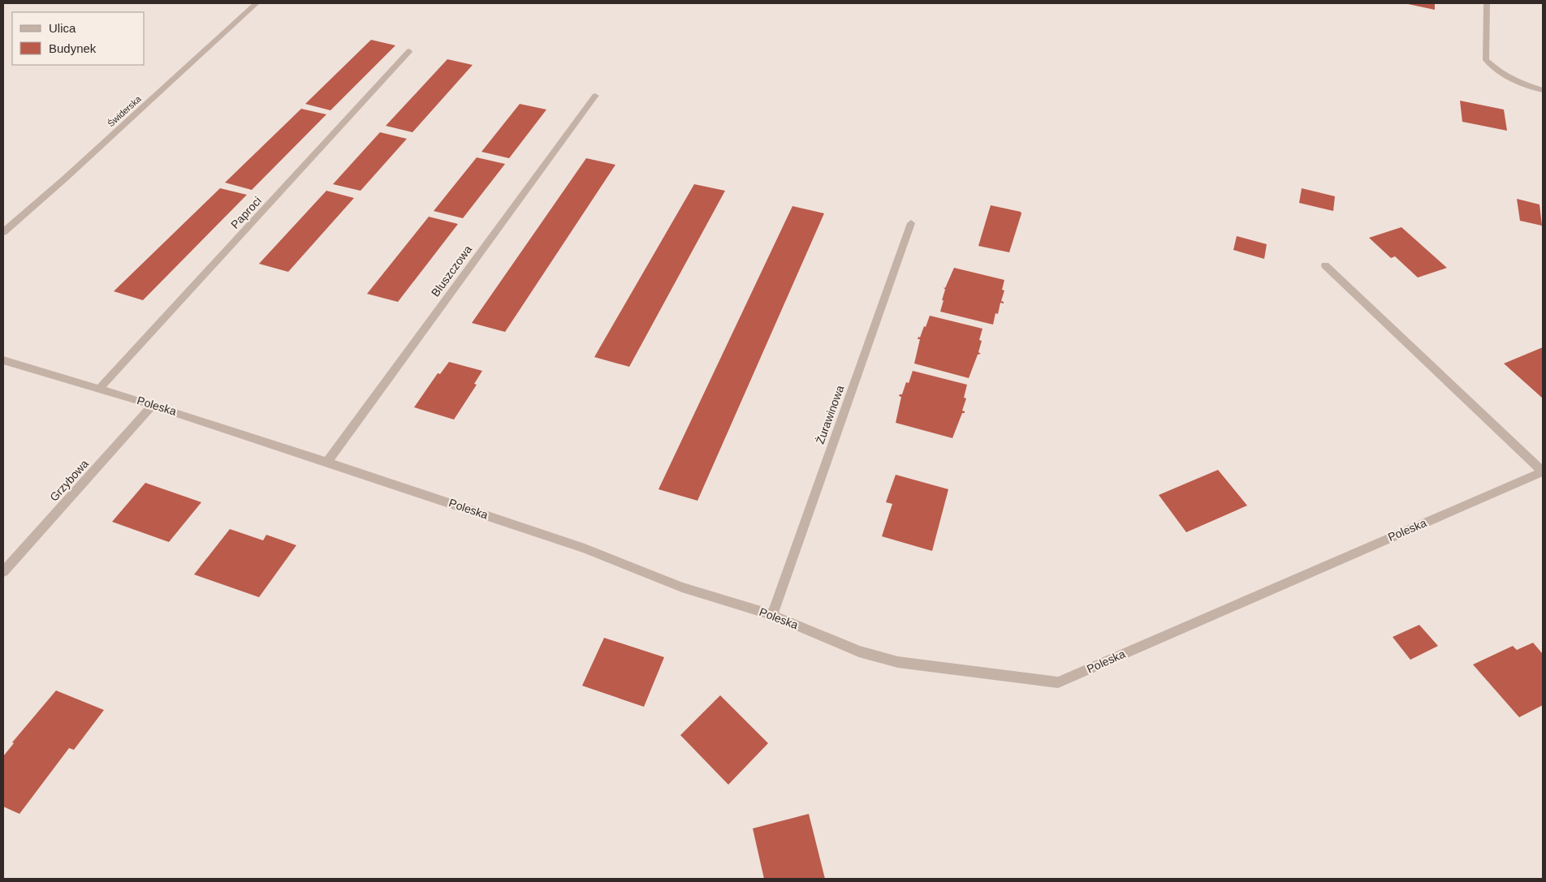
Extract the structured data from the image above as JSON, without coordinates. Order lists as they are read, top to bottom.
{
  "streets": {
    "street": [
      "Świderska",
      "Paproci",
      "Bluszczowa",
      "Poleska",
      "Żurawinowa",
      "Grzybowa"
    ]
  },
  "crossings": [
    ["Paproci", "Poleska"],
    ["Bluszczowa", "Poleska"],
    ["Poleska", "Żurawinowa"],
    ["Poleska", "Grzybowa"]
  ],
  "legend": ["Ulica", "Budynek"]
}
